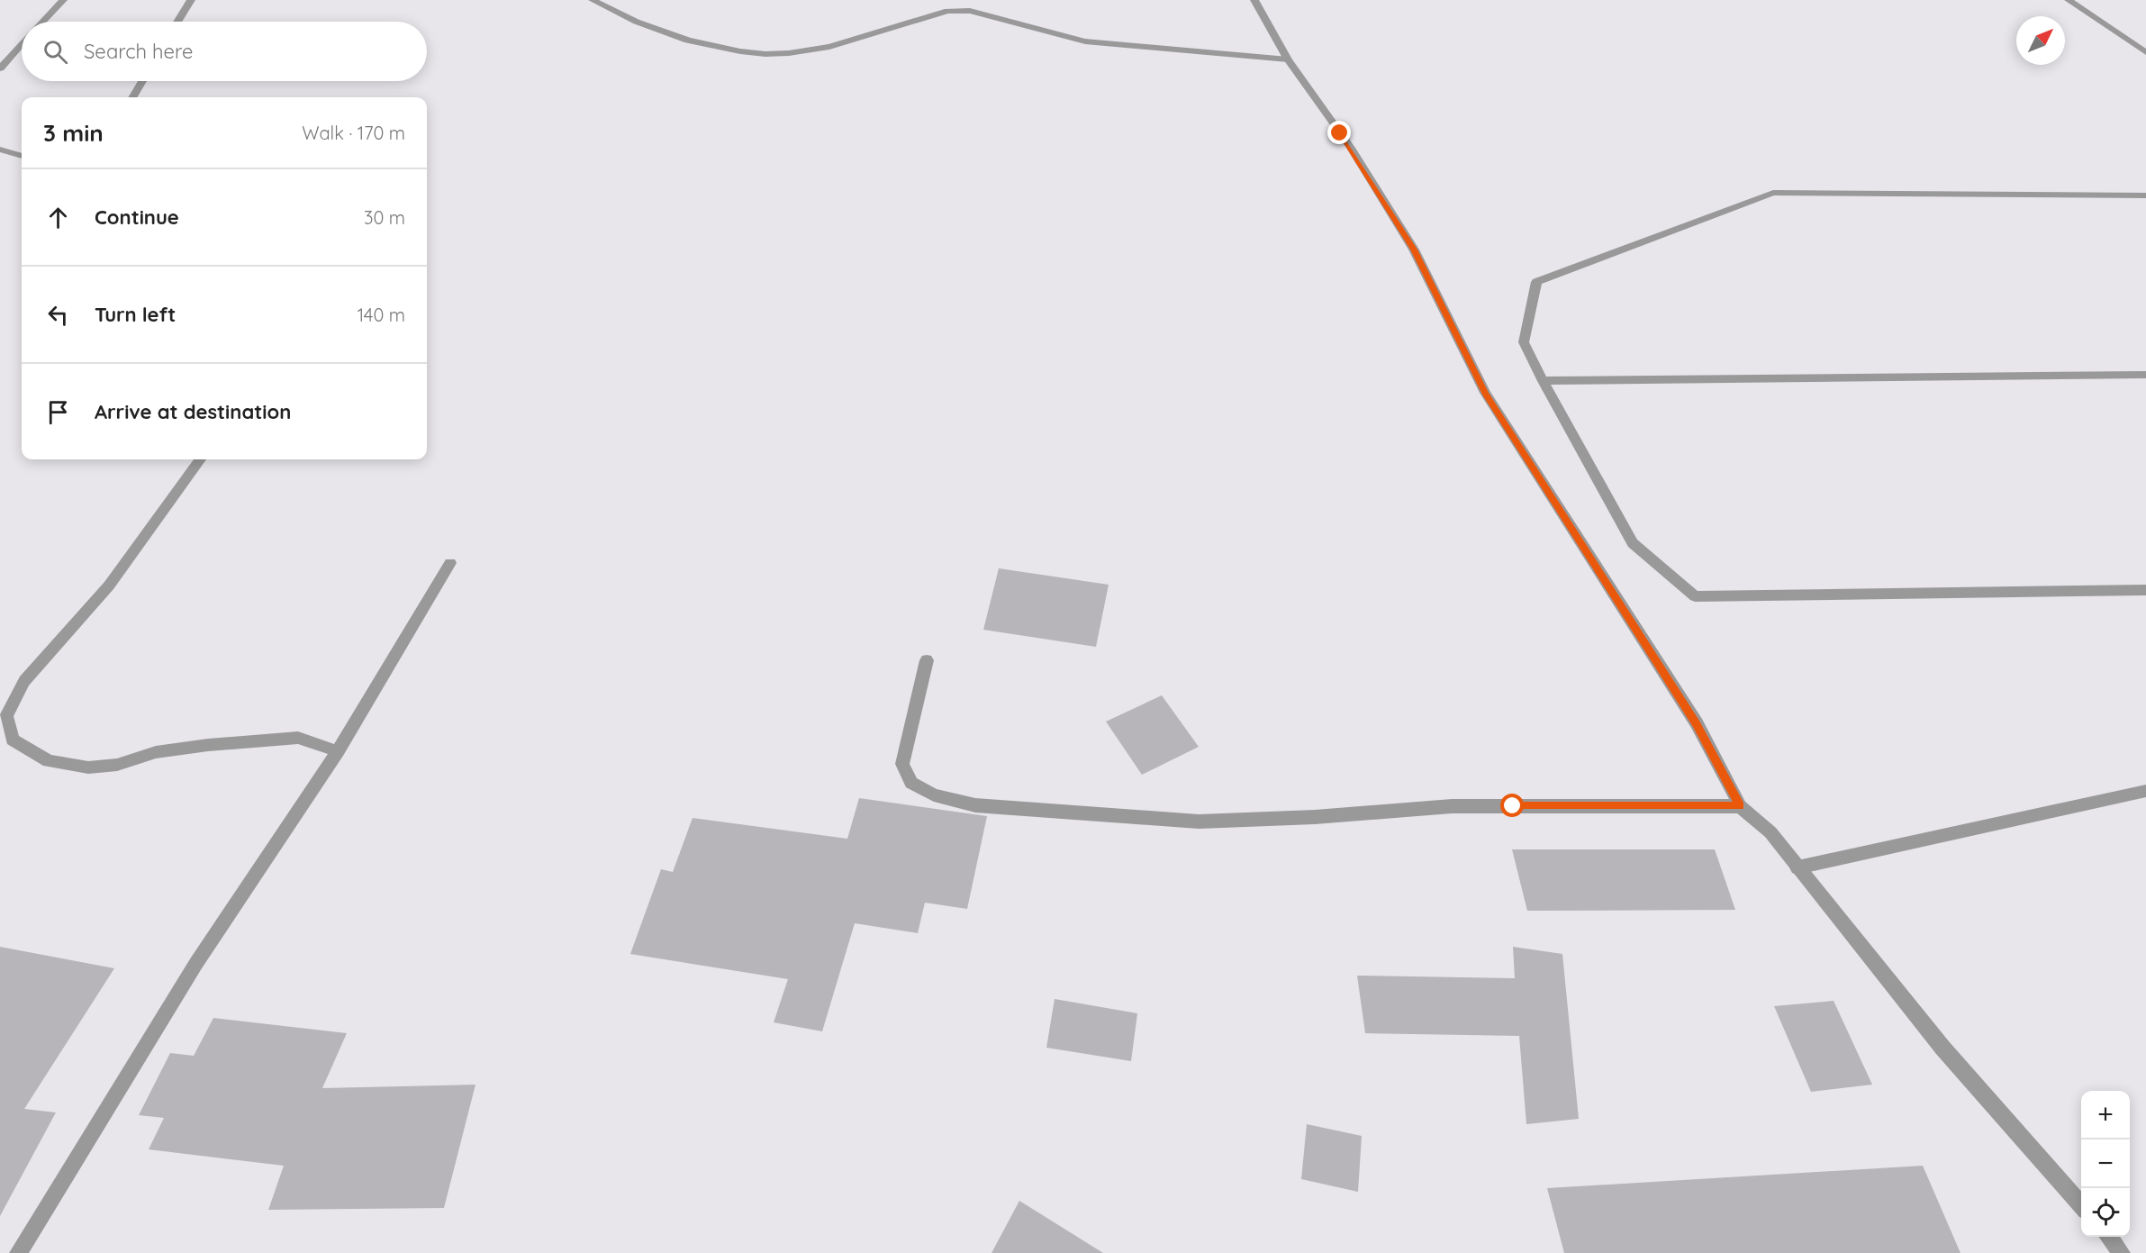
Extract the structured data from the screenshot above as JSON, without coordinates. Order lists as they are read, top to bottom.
{
  "north": "top right",
  "page": {
    "search": "Search here",
    "heading": ["3 min", "Walk · 170 m"],
    "list": [
      ["Continue", "30 m"],
      ["Turn left", "140 m"],
      "Arrive at destination"
    ],
    "map_buttons": ["+", "−"]
  }
}
